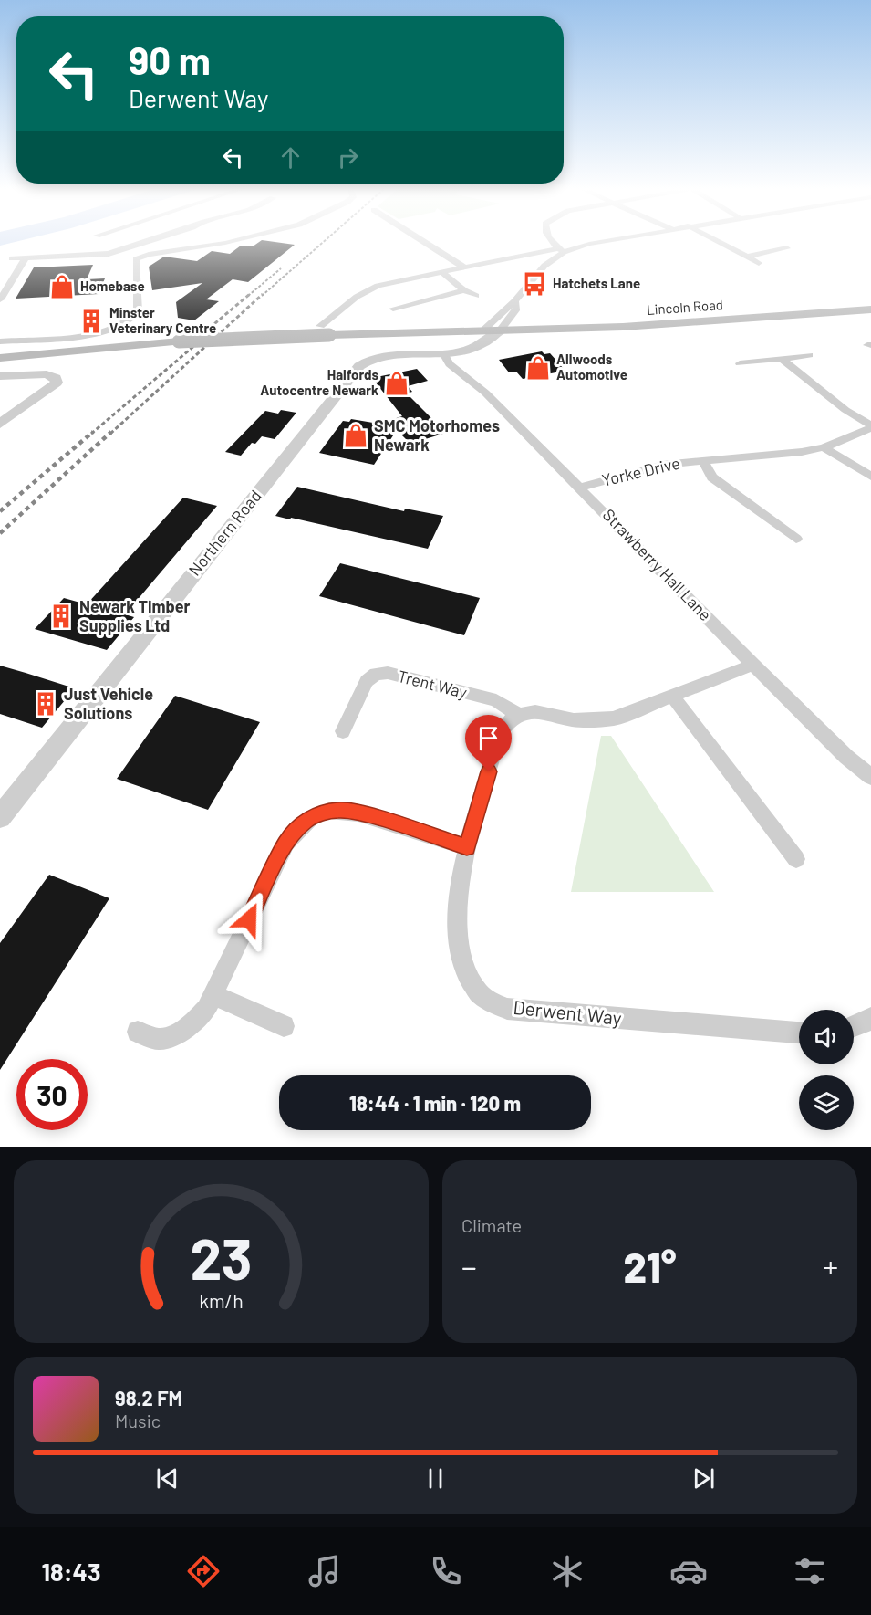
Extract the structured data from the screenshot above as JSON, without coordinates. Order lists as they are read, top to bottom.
{
  "streets": {
    "main road": ["Lincoln Road"],
    "street": [
      "Yorke Drive",
      "Northern Road",
      "Strawberry Hall Lane",
      "Trent Way",
      "Derwent Way"
    ]
  },
  "crossings": [
    ["Lincoln Road", "Northern Road"],
    ["Yorke Drive", "Strawberry Hall Lane"],
    ["Northern Road", "Strawberry Hall Lane"],
    ["Trent Way", "Derwent Way"]
  ],
  "places": {
    "bus stop": ["Hatchets Lane"],
    "shop": [
      "Homebase",
      "Allwoods Automotive",
      "Halfords Autocentre Newark",
      "SMC Motorhomes Newark"
    ],
    "building": ["Minster Veterinary Centre", "Newark Timber Supplies Ltd", "Just Vehicle Solutions"]
  },
  "page": {
    "turn": ["90 m", "Derwent Way"],
    "limit": "30",
    "trip": "18:44 · 1 min · 120 m",
    "tile": "Climate",
    "heat": ["−", "21°", "+"],
    "song": ["98.2 FM", "Music"],
    "tabs": "18:43",
    "gauge": ["23", "km/h"]
  }
}
